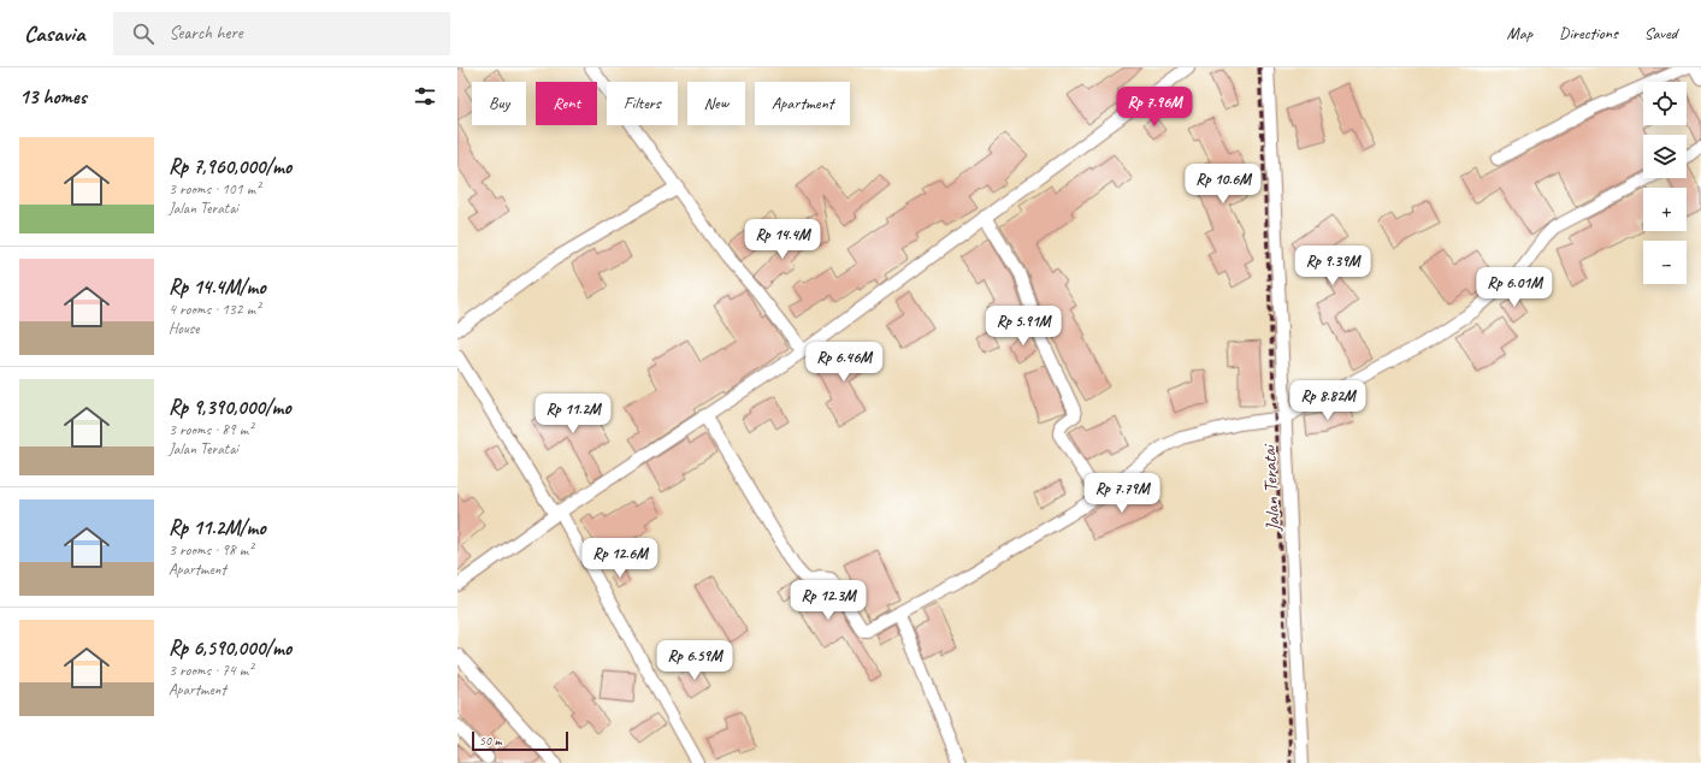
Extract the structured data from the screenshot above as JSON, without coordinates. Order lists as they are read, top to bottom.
{
  "streets": {
    "street": ["Jalan Teratai"]
  },
  "scale_bar": "50 m",
  "page": {
    "header": "Casavia",
    "search": "Search here",
    "nav": ["Map", "Directions", "Saved"],
    "heading": "13 homes",
    "map_buttons": ["+", "−"],
    "chip": [
      "Buy",
      "Rent",
      "Filters",
      "New",
      "Apartment"
    ],
    "price": [
      "Rp 7.96M",
      "Rp 10.6M",
      "Rp 14.4M",
      "Rp 9.39M",
      "Rp 6.01M",
      "Rp 5.91M",
      "Rp 6.46M",
      "Rp 8.82M",
      "Rp 11.2M",
      "Rp 7.79M",
      "Rp 12.6M",
      "Rp 12.3M",
      "Rp 6.59M"
    ],
    "list": [
      {
        "name": "Rp 7,960,000/mo",
        "note": "3 rooms · 101 m² · Jalan Teratai"
      },
      {
        "name": "Rp 14.4M/mo",
        "note": "4 rooms · 132 m² · House"
      },
      {
        "name": "Rp 9,390,000/mo",
        "note": "3 rooms · 89 m² · Jalan Teratai"
      },
      {
        "name": "Rp 11.2M/mo",
        "note": "3 rooms · 98 m² · Apartment"
      },
      {
        "name": "Rp 6,590,000/mo",
        "note": "3 rooms · 74 m² · Apartment"
      }
    ],
    "scale": "50 m"
  }
}
